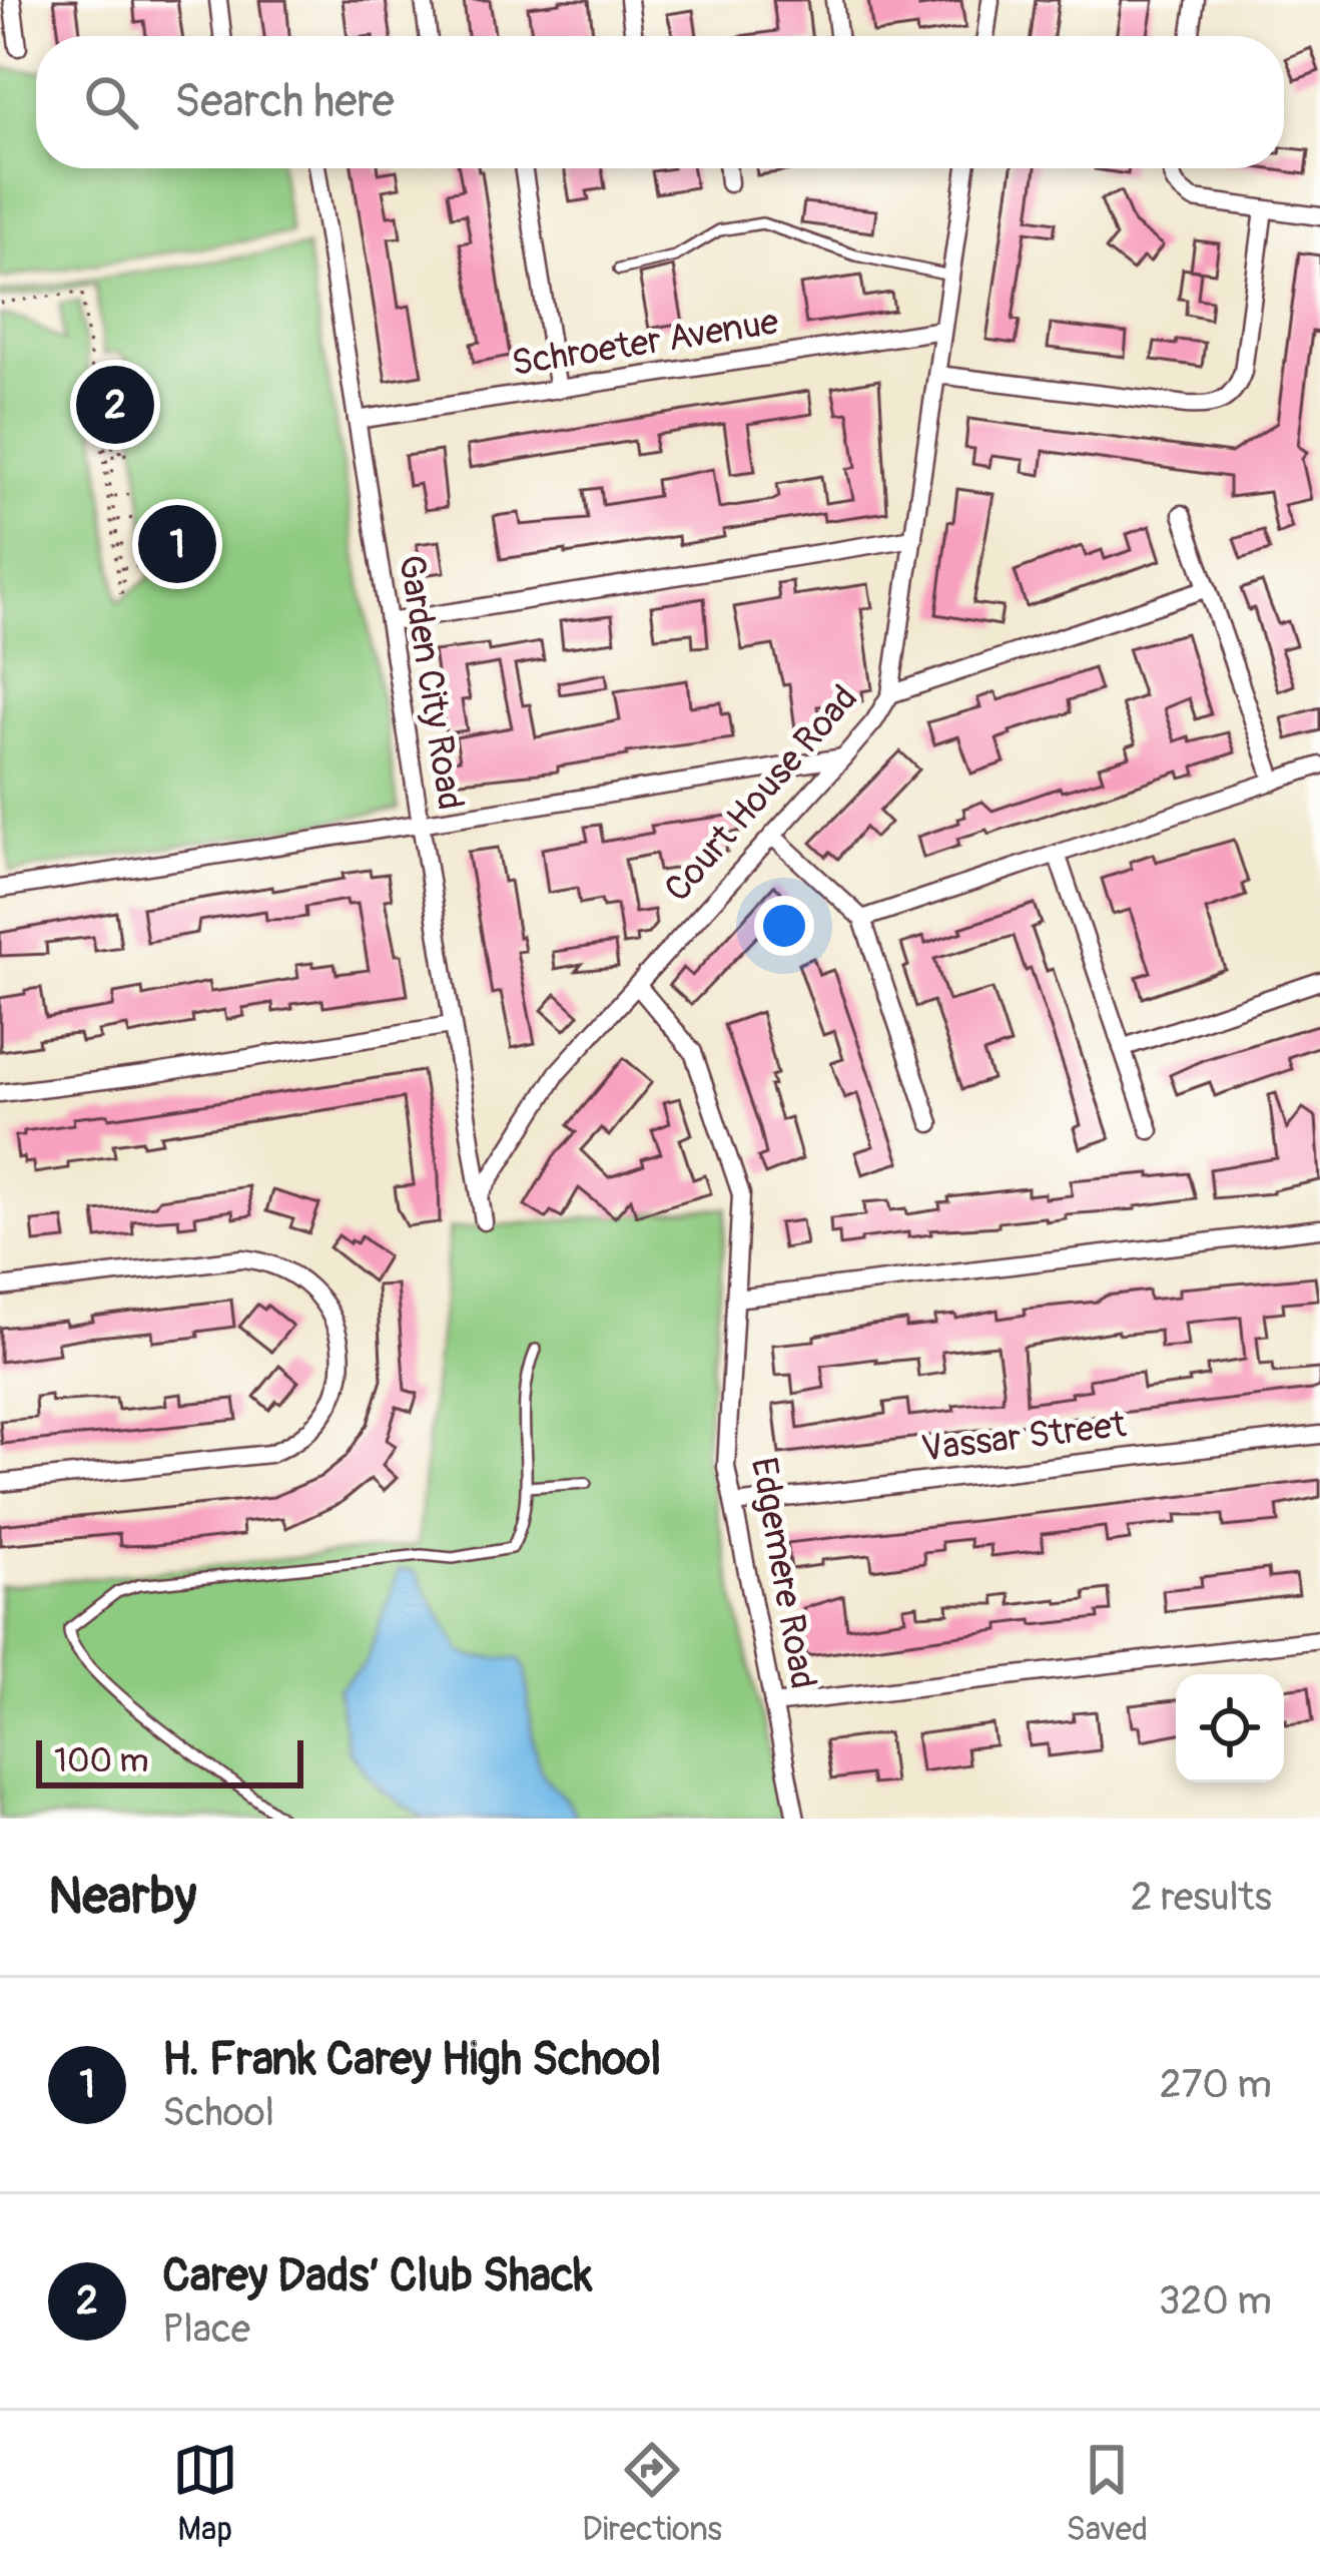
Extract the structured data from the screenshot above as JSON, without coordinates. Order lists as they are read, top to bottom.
{
  "streets": {
    "street": [
      "Schroeter Avenue",
      "Garden City Road",
      "Court House Road",
      "Vassar Street",
      "Edgemere Road"
    ]
  },
  "crossings": [
    ["Schroeter Avenue", "Garden City Road"],
    ["Schroeter Avenue", "Court House Road"],
    ["Garden City Road", "Court House Road"],
    ["Court House Road", "Edgemere Road"],
    ["Vassar Street", "Edgemere Road"]
  ],
  "scale_bar": "100 m",
  "page": {
    "search": "Search here",
    "pins": ["2", "1"],
    "scale": "100 m",
    "heading": ["Nearby", "2 results"],
    "list": [
      {
        "mark": "1",
        "name": "H. Frank Carey High School",
        "note": "School",
        "value": "270 m"
      },
      {
        "mark": "2",
        "name": "Carey Dads’ Club Shack",
        "note": "Place",
        "value": "320 m"
      }
    ],
    "nav": ["Map", "Directions", "Saved"]
  }
}
